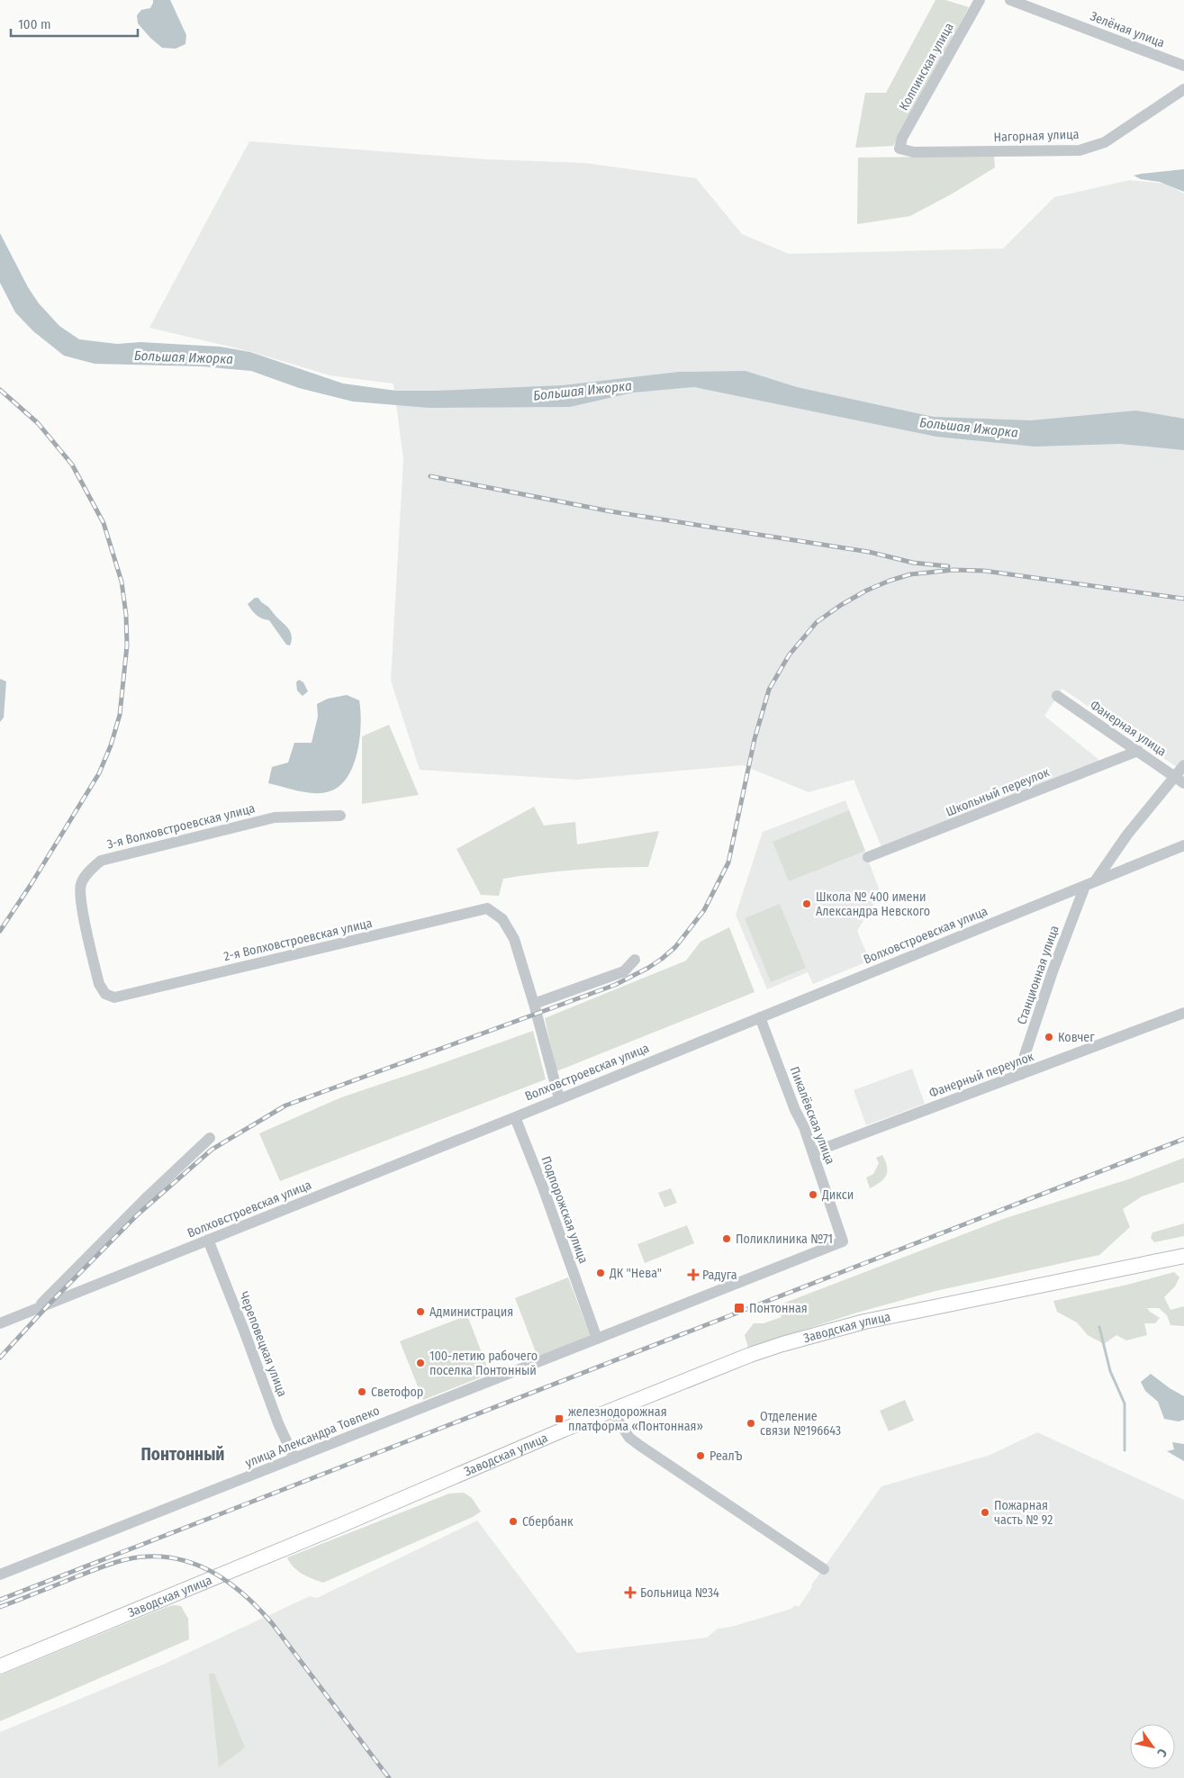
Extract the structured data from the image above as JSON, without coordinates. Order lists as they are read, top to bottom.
{
  "streets": {
    "main road": ["Заводская улица"],
    "street": [
      "Зелёная улица",
      "Колпинская улица",
      "Нагорная улица",
      "Фанерная улица",
      "Школьный переулок",
      "3-я Волховстроевская улица",
      "Волховстроевская улица",
      "2-я Волховстроевская улица",
      "Станционная улица",
      "Фанерный переулок",
      "Пикалёвская улица",
      "Подпорожская улица",
      "Череповецкая улица",
      "улица Александра Товпеко"
    ]
  },
  "crossings": [
    ["Колпинская улица", "Нагорная улица"],
    ["Фанерная улица", "Школьный переулок"],
    ["Фанерная улица", "Станционная улица"],
    ["3-я Волховстроевская улица", "2-я Волховстроевская улица"],
    ["Волховстроевская улица", "Станционная улица"],
    ["Волховстроевская улица", "Пикалёвская улица"],
    ["Волховстроевская улица", "Подпорожская улица"],
    ["Волховстроевская улица", "Череповецкая улица"],
    ["Станционная улица", "Фанерный переулок"],
    ["Фанерный переулок", "Пикалёвская улица"],
    ["Пикалёвская улица", "улица Александра Товпеко"],
    ["Подпорожская улица", "улица Александра Товпеко"],
    ["Череповецкая улица", "улица Александра Товпеко"]
  ],
  "districts": ["Понтонный"],
  "water": ["Большая Ижорка"],
  "places": {
    "other": [
      "Школа № 400 имени Александра Невского",
      "Ковчег",
      "Дикси",
      "Поликлиника №71",
      "ДК \"Нева\"",
      "Администрация",
      "100-летию рабочего поселка Понтонный",
      "Светофор",
      "Отделение связи №196643",
      "РеалЪ",
      "Пожарная часть № 92",
      "Сбербанк"
    ],
    "health": ["Радуга", "Больница №34"],
    "transit": ["Понтонная", "железнодорожная платформа «Понтонная»"]
  },
  "scale_bar": "100 m",
  "north": "bottom right"
}
